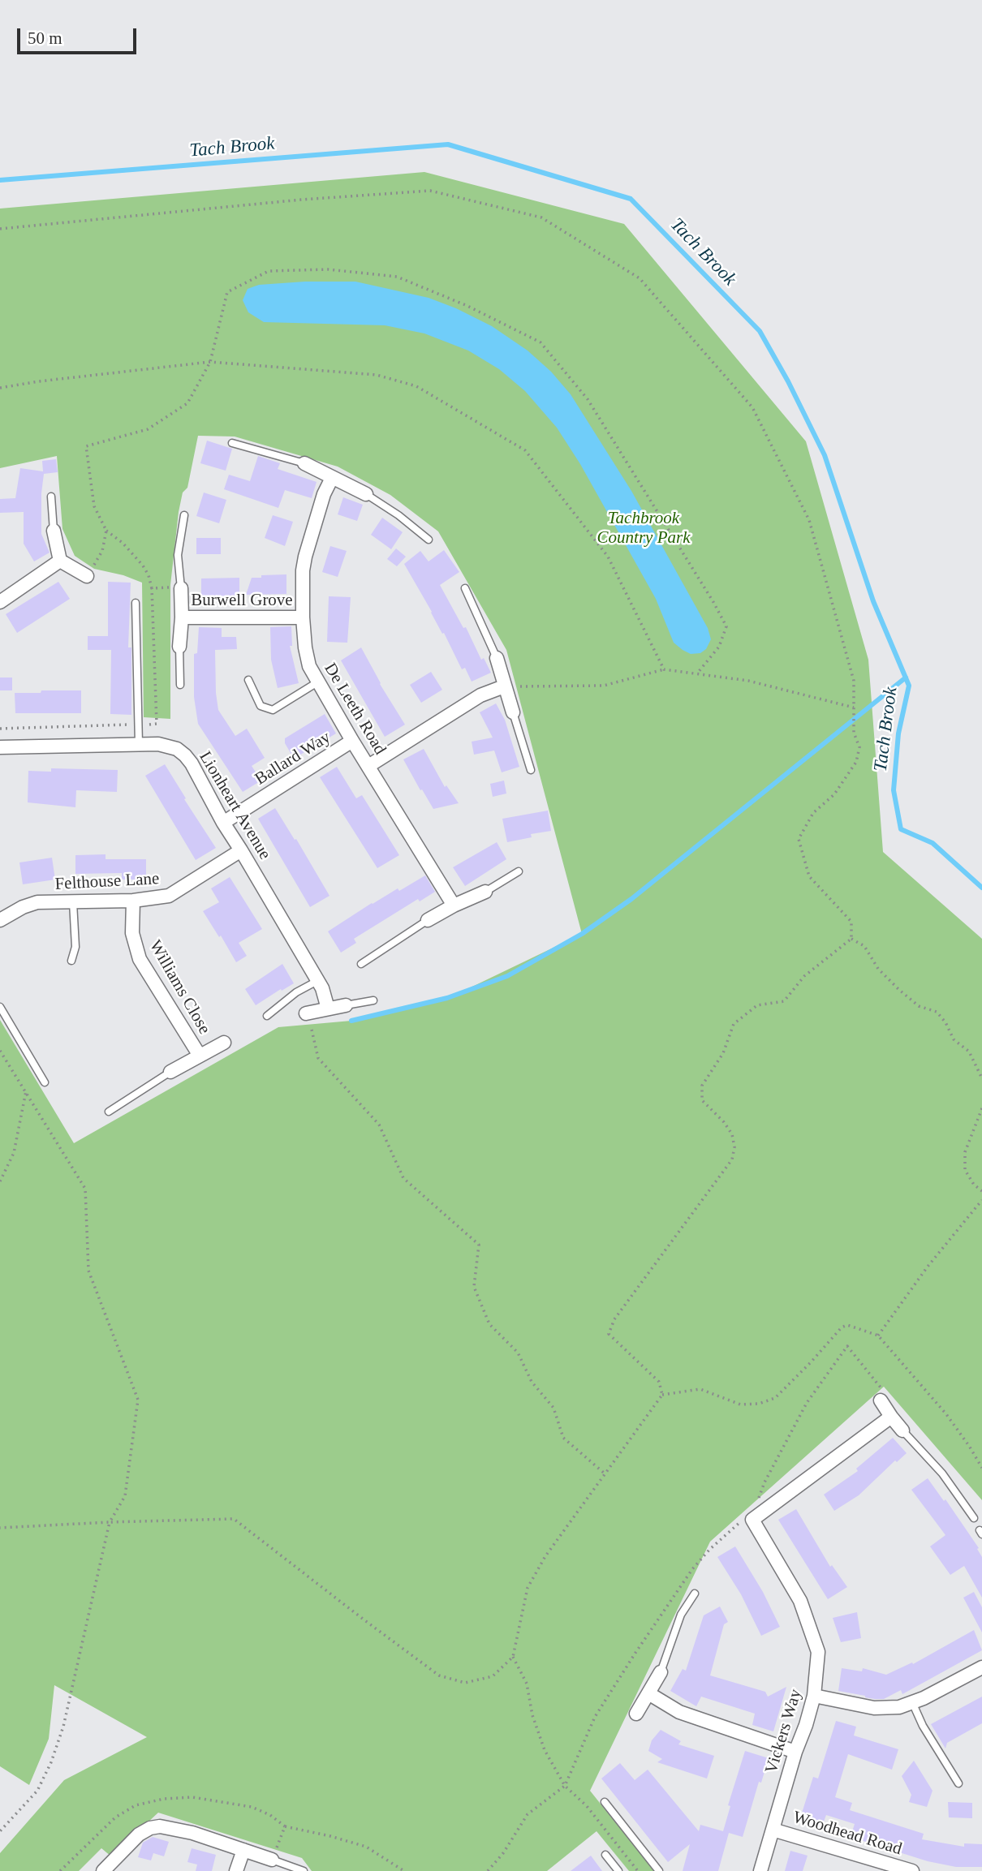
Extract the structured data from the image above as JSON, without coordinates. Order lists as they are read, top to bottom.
{
  "streets": {
    "street": [
      "Burwell Grove",
      "De Leeth Road",
      "Ballard Way",
      "Lionheart Avenue",
      "Felthouse Lane",
      "Williams Close",
      "Vickers Way",
      "Woodhead Road"
    ]
  },
  "crossings": [
    ["Burwell Grove", "De Leeth Road"],
    ["De Leeth Road", "Ballard Way"],
    ["Ballard Way", "Lionheart Avenue"],
    ["Lionheart Avenue", "Felthouse Lane"],
    ["Felthouse Lane", "Williams Close"],
    ["Vickers Way", "Woodhead Road"]
  ],
  "water": ["Tach Brook"],
  "parks": ["Tachbrook Country Park"],
  "scale_bar": "50 m"
}
